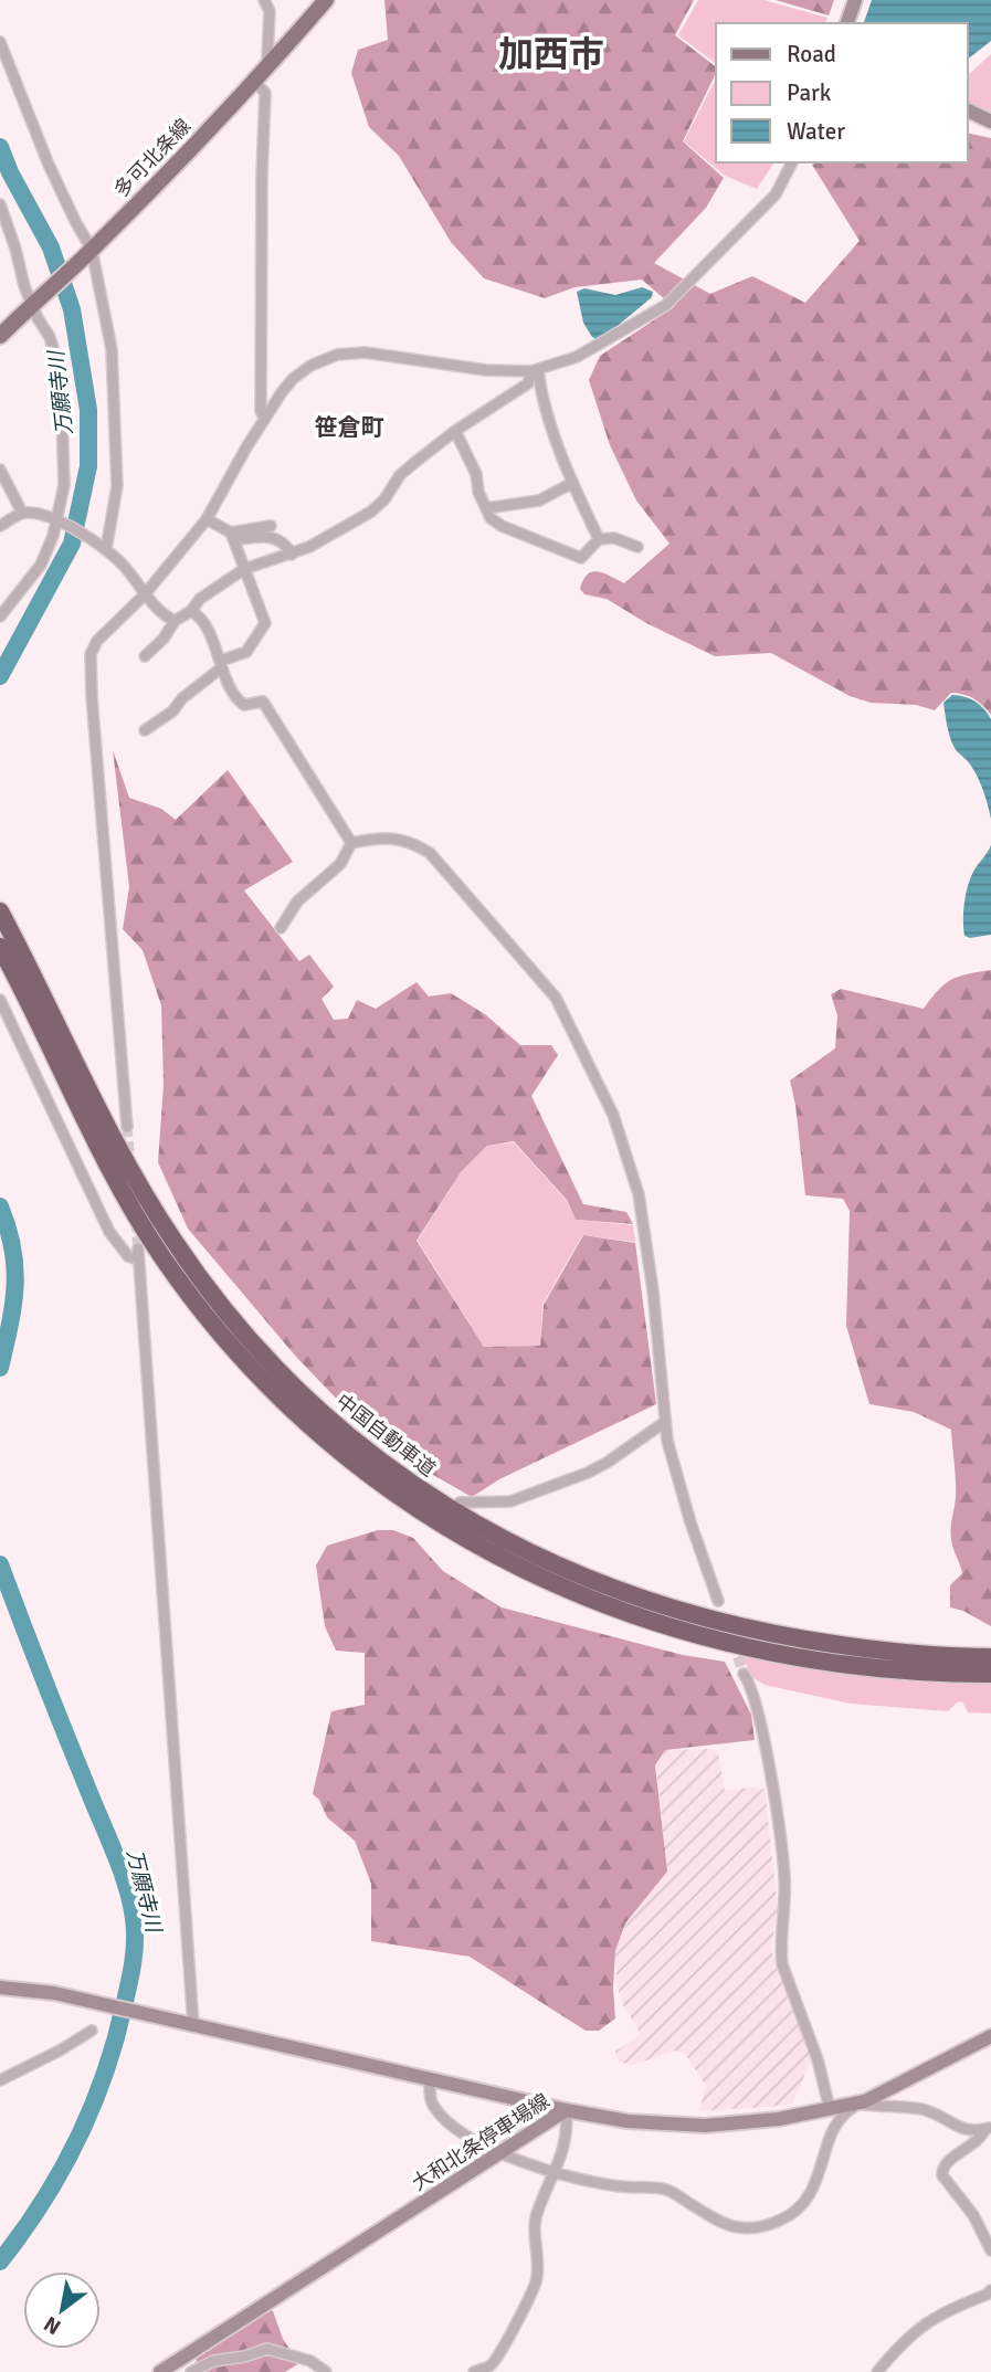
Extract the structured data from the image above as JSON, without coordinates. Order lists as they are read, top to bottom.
{
  "streets": {
    "highway": ["中国自動車道"],
    "main road": ["多可北条線", "大和北条停車場線"]
  },
  "districts": ["加西市", "笹倉町"],
  "water": ["万願寺川"],
  "legend": ["Road", "Park", "Water"],
  "north": "bottom left"
}
